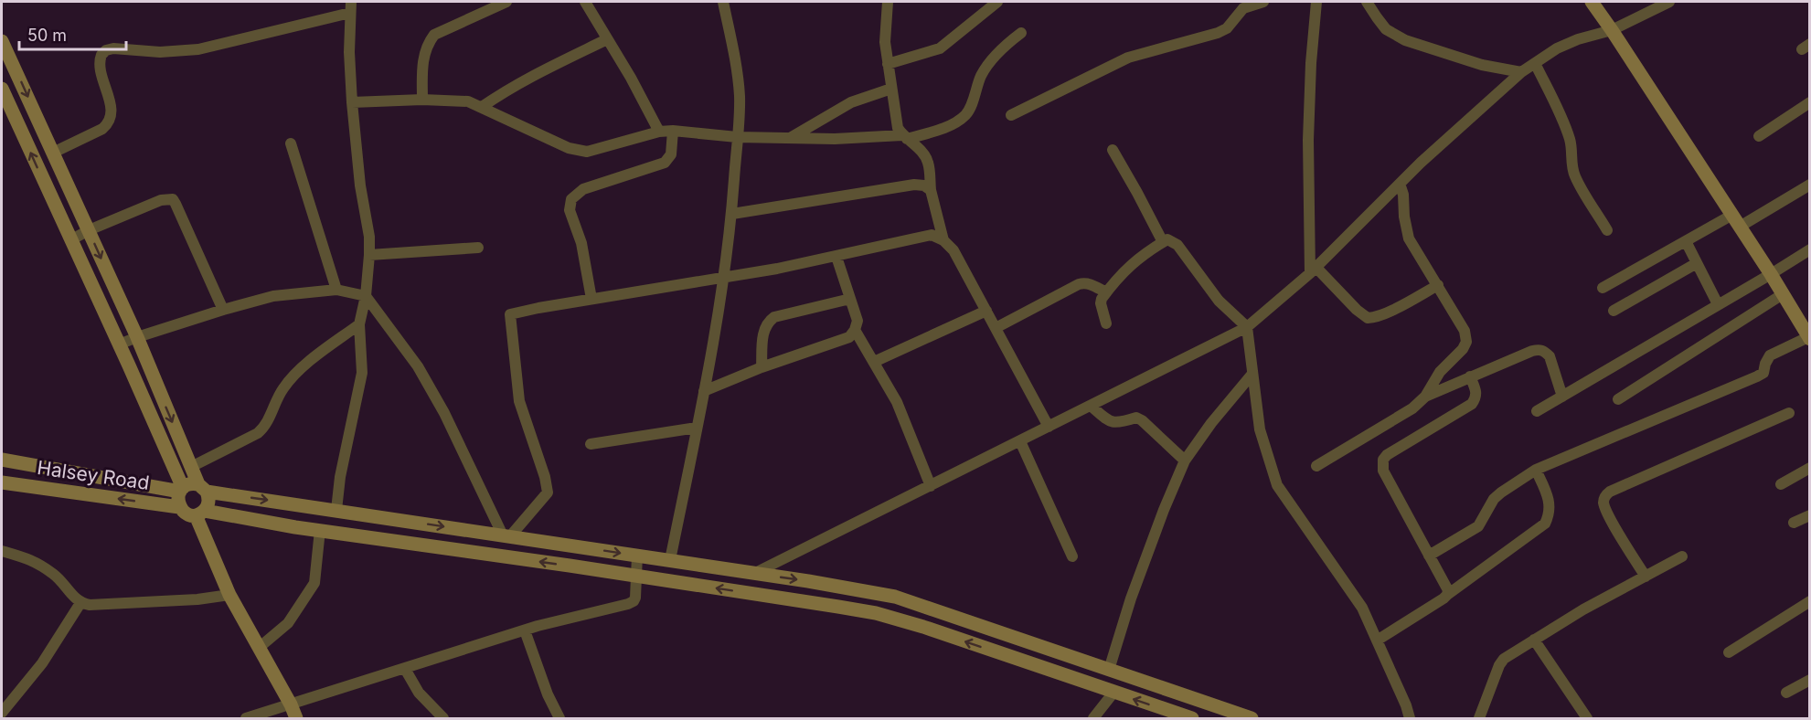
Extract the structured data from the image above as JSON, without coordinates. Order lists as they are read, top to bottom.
{
  "streets": {
    "street": ["Halsey Road"]
  },
  "scale_bar": "50 m"
}
